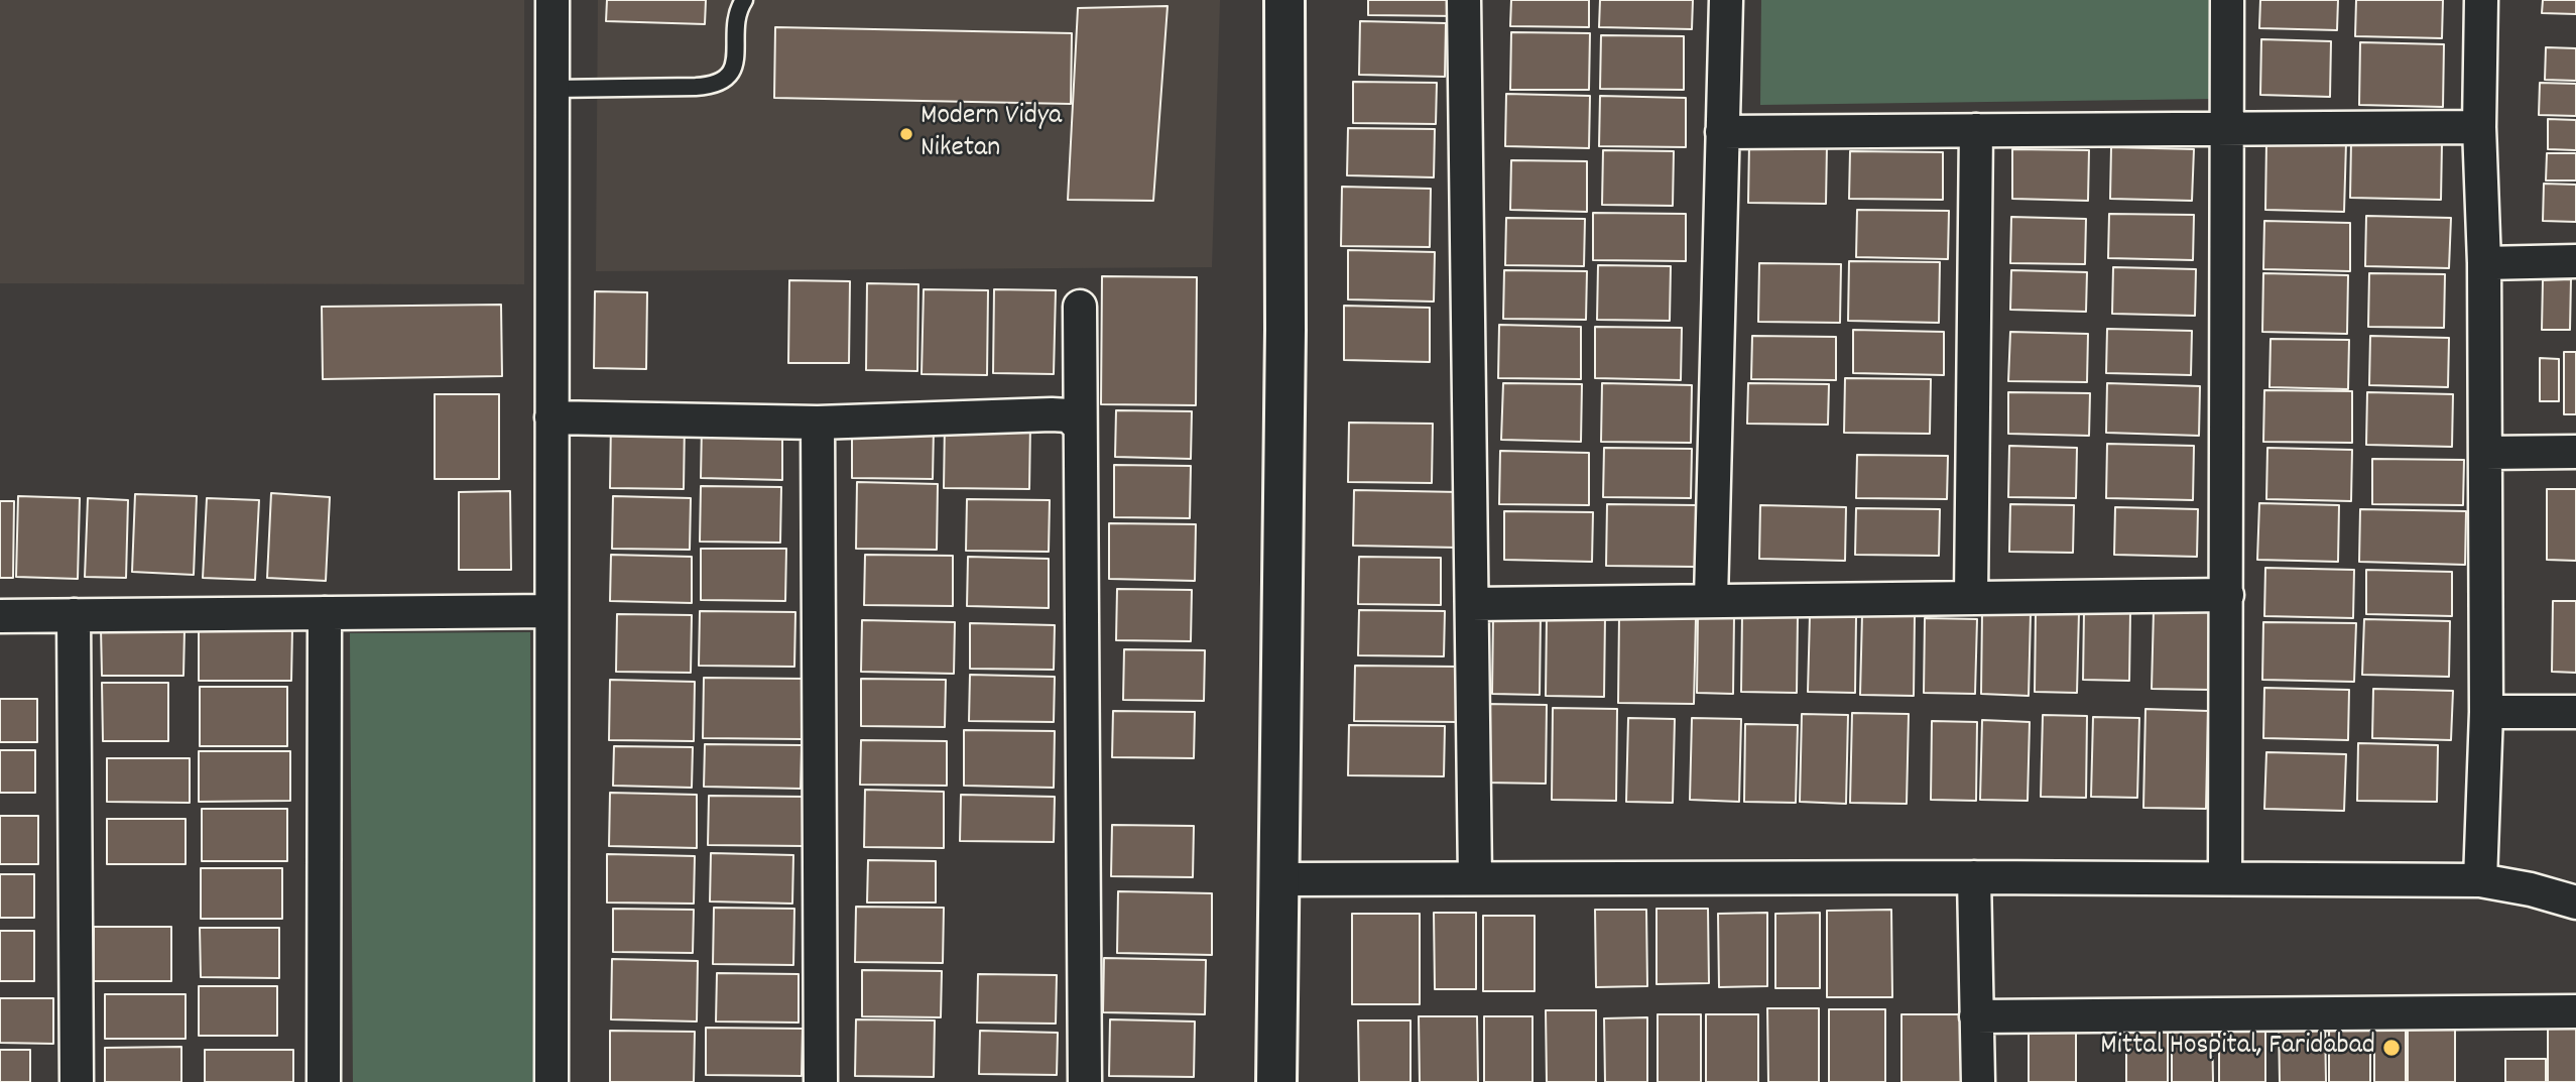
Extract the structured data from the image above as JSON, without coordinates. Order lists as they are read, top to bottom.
{
  "places": ["Modern Vidya Niketan", "Mittal Hospital, Faridabad"]
}
